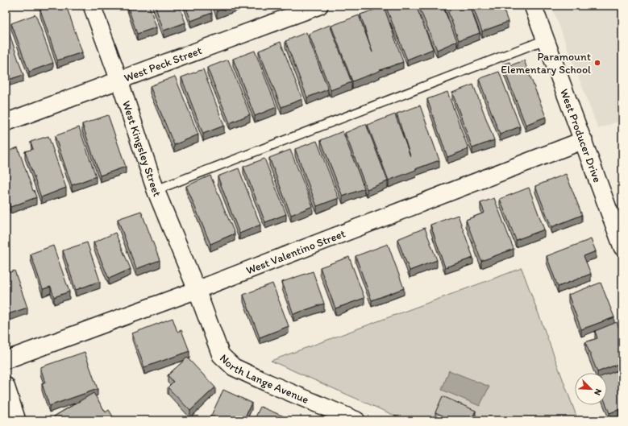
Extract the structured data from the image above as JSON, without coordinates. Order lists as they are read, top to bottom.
{
  "streets": {
    "street": [
      "West Peck Street",
      "West Producer Drive",
      "West Kingsley Street",
      "West Valentino Street",
      "North Lange Avenue"
    ]
  },
  "crossings": [
    ["West Peck Street", "West Kingsley Street"],
    ["West Producer Drive", "West Valentino Street"],
    ["West Kingsley Street", "West Valentino Street"],
    ["West Kingsley Street", "North Lange Avenue"],
    ["West Valentino Street", "North Lange Avenue"]
  ],
  "places": ["Paramount Elementary School"],
  "north": "bottom right"
}
